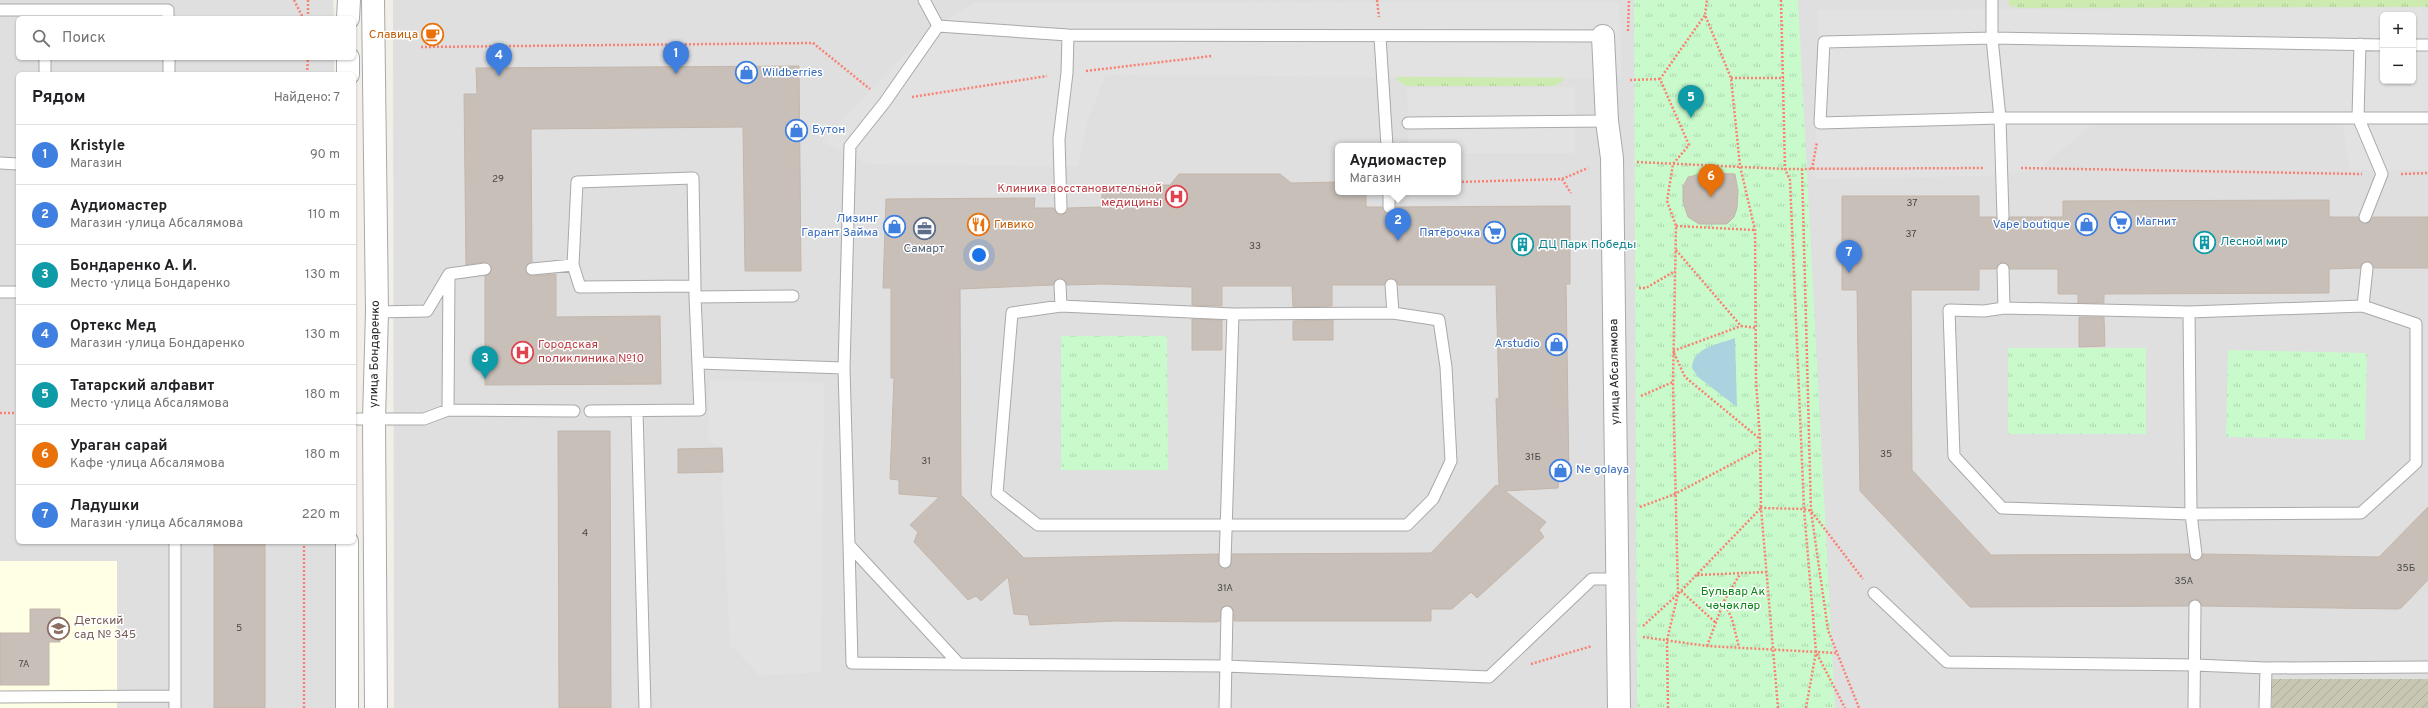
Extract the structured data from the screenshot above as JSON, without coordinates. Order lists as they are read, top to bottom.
{
  "streets": {
    "street": ["улица Бондаренко", "улица Абсалямова"]
  },
  "parks": ["Бульвар Ак чәчәкләр"],
  "places": {
    "cafe": ["Славица"],
    "shop": [
      "Wildberries",
      "Бутон",
      "Vape boutique",
      "Лизинг Гарант Займа",
      "Arstudio",
      "Ne golaya"
    ],
    "hospital": ["Клиника восстановительной медицины", "Городская поликлиника №10"],
    "supermarket": ["Магнит", "Пятёрочка"],
    "restaurant": ["Гивико"],
    "office": ["Самарт"],
    "building": ["Лесной мир", "ДЦ Парк Победы"],
    "school or university": ["Детский сад № 345"]
  },
  "house_numbers": [
    "29",
    "37",
    "37",
    "33",
    "35",
    "31Б",
    "31",
    "4",
    "35Б",
    "35А",
    "31А",
    "5",
    "7А"
  ],
  "page": {
    "map_buttons": ["+", "−"],
    "search": "Поиск",
    "pins": [
      "1",
      "4",
      "5",
      "6",
      "2",
      "7",
      "3"
    ],
    "heading": ["Рядом", "Найдено: 7"],
    "list": [
      {
        "mark": "1",
        "name": "Kristyle",
        "note": "Магазин",
        "value": "90 m"
      },
      {
        "mark": "2",
        "name": "Аудиомастер",
        "note": "Магазин · улица Абсалямова",
        "value": "110 m"
      },
      {
        "mark": "3",
        "name": "Бондаренко А. И.",
        "note": "Место · улица Бондаренко",
        "value": "130 m"
      },
      {
        "mark": "4",
        "name": "Ортекс Мед",
        "note": "Магазин · улица Бондаренко",
        "value": "130 m"
      },
      {
        "mark": "5",
        "name": "Татарский алфавит",
        "note": "Место · улица Абсалямова",
        "value": "180 m"
      },
      {
        "mark": "6",
        "name": "Ураган сарай",
        "note": "Кафе · улица Абсалямова",
        "value": "180 m"
      },
      {
        "mark": "7",
        "name": "Ладушки",
        "note": "Магазин · улица Абсалямова",
        "value": "220 m"
      }
    ],
    "popup": ["Аудиомастер", "Магазин"]
  }
}
